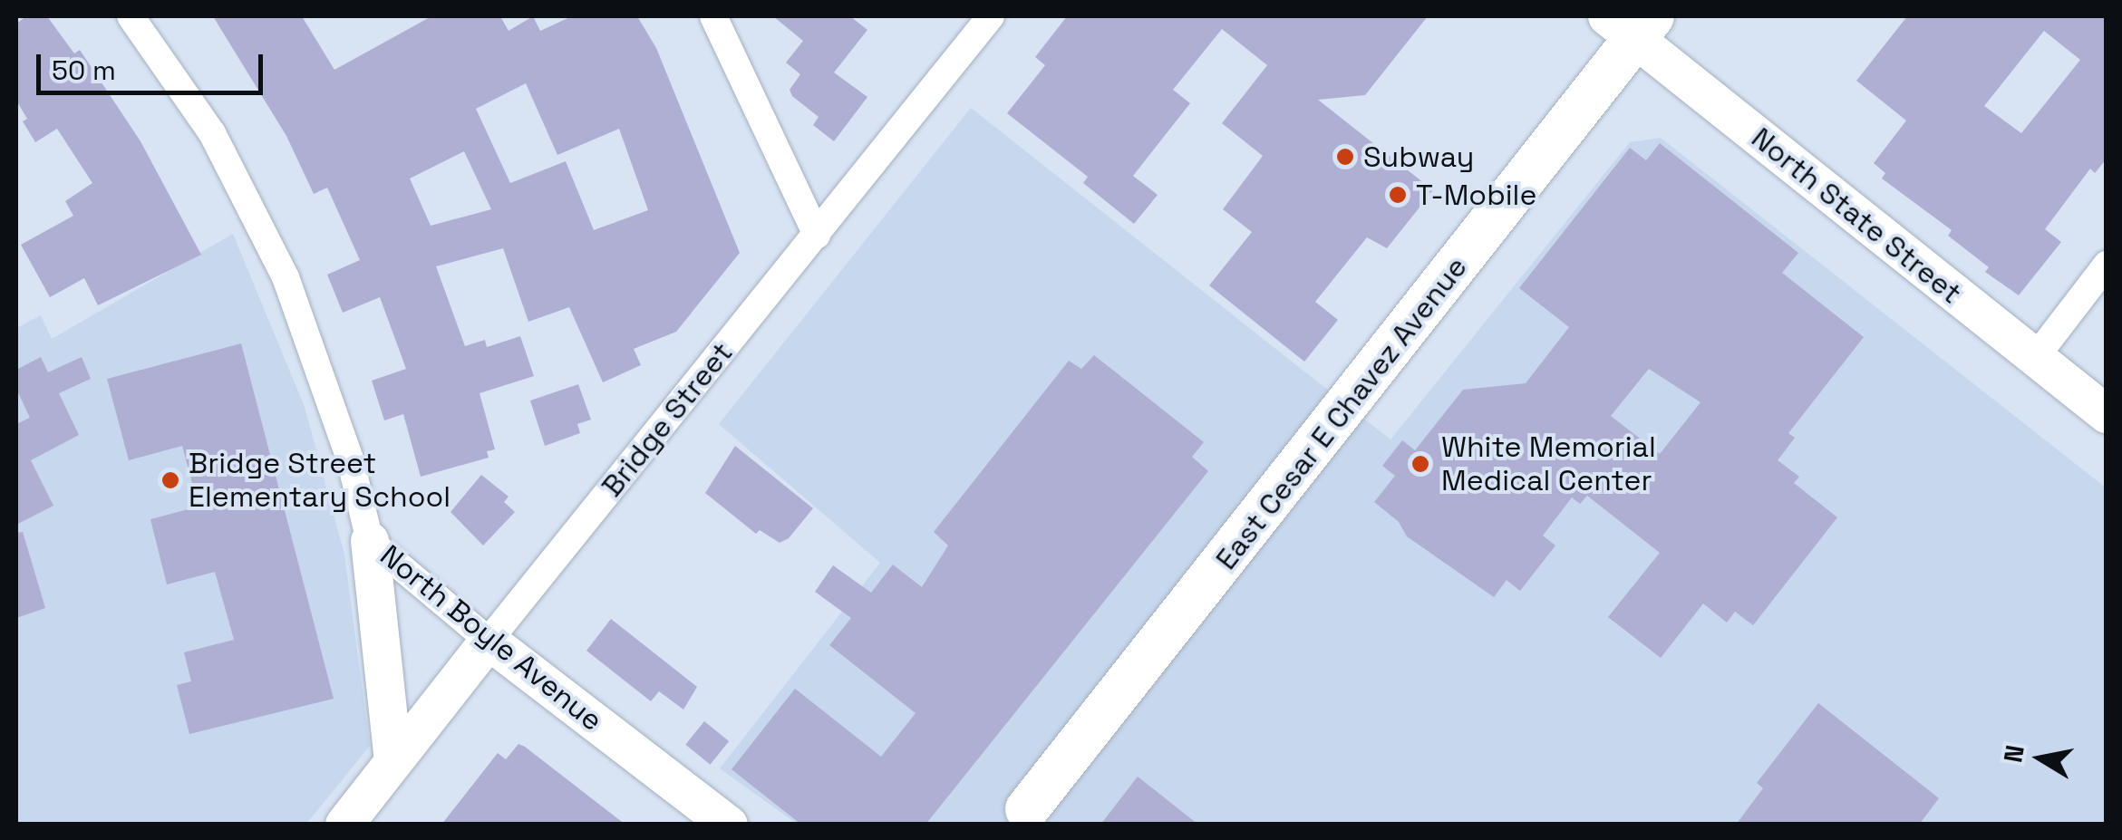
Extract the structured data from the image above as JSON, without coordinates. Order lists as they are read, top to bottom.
{
  "streets": {
    "main road": ["East Cesar E Chavez Avenue"],
    "street": ["North State Street", "Bridge Street", "North Boyle Avenue"]
  },
  "crossings": [
    ["North State Street", "East Cesar E Chavez Avenue"],
    ["Bridge Street", "North Boyle Avenue"]
  ],
  "places": [
    "Subway",
    "T-Mobile",
    "White Memorial Medical Center",
    "Bridge Street Elementary School"
  ],
  "scale_bar": "50 m",
  "north": "left"
}
